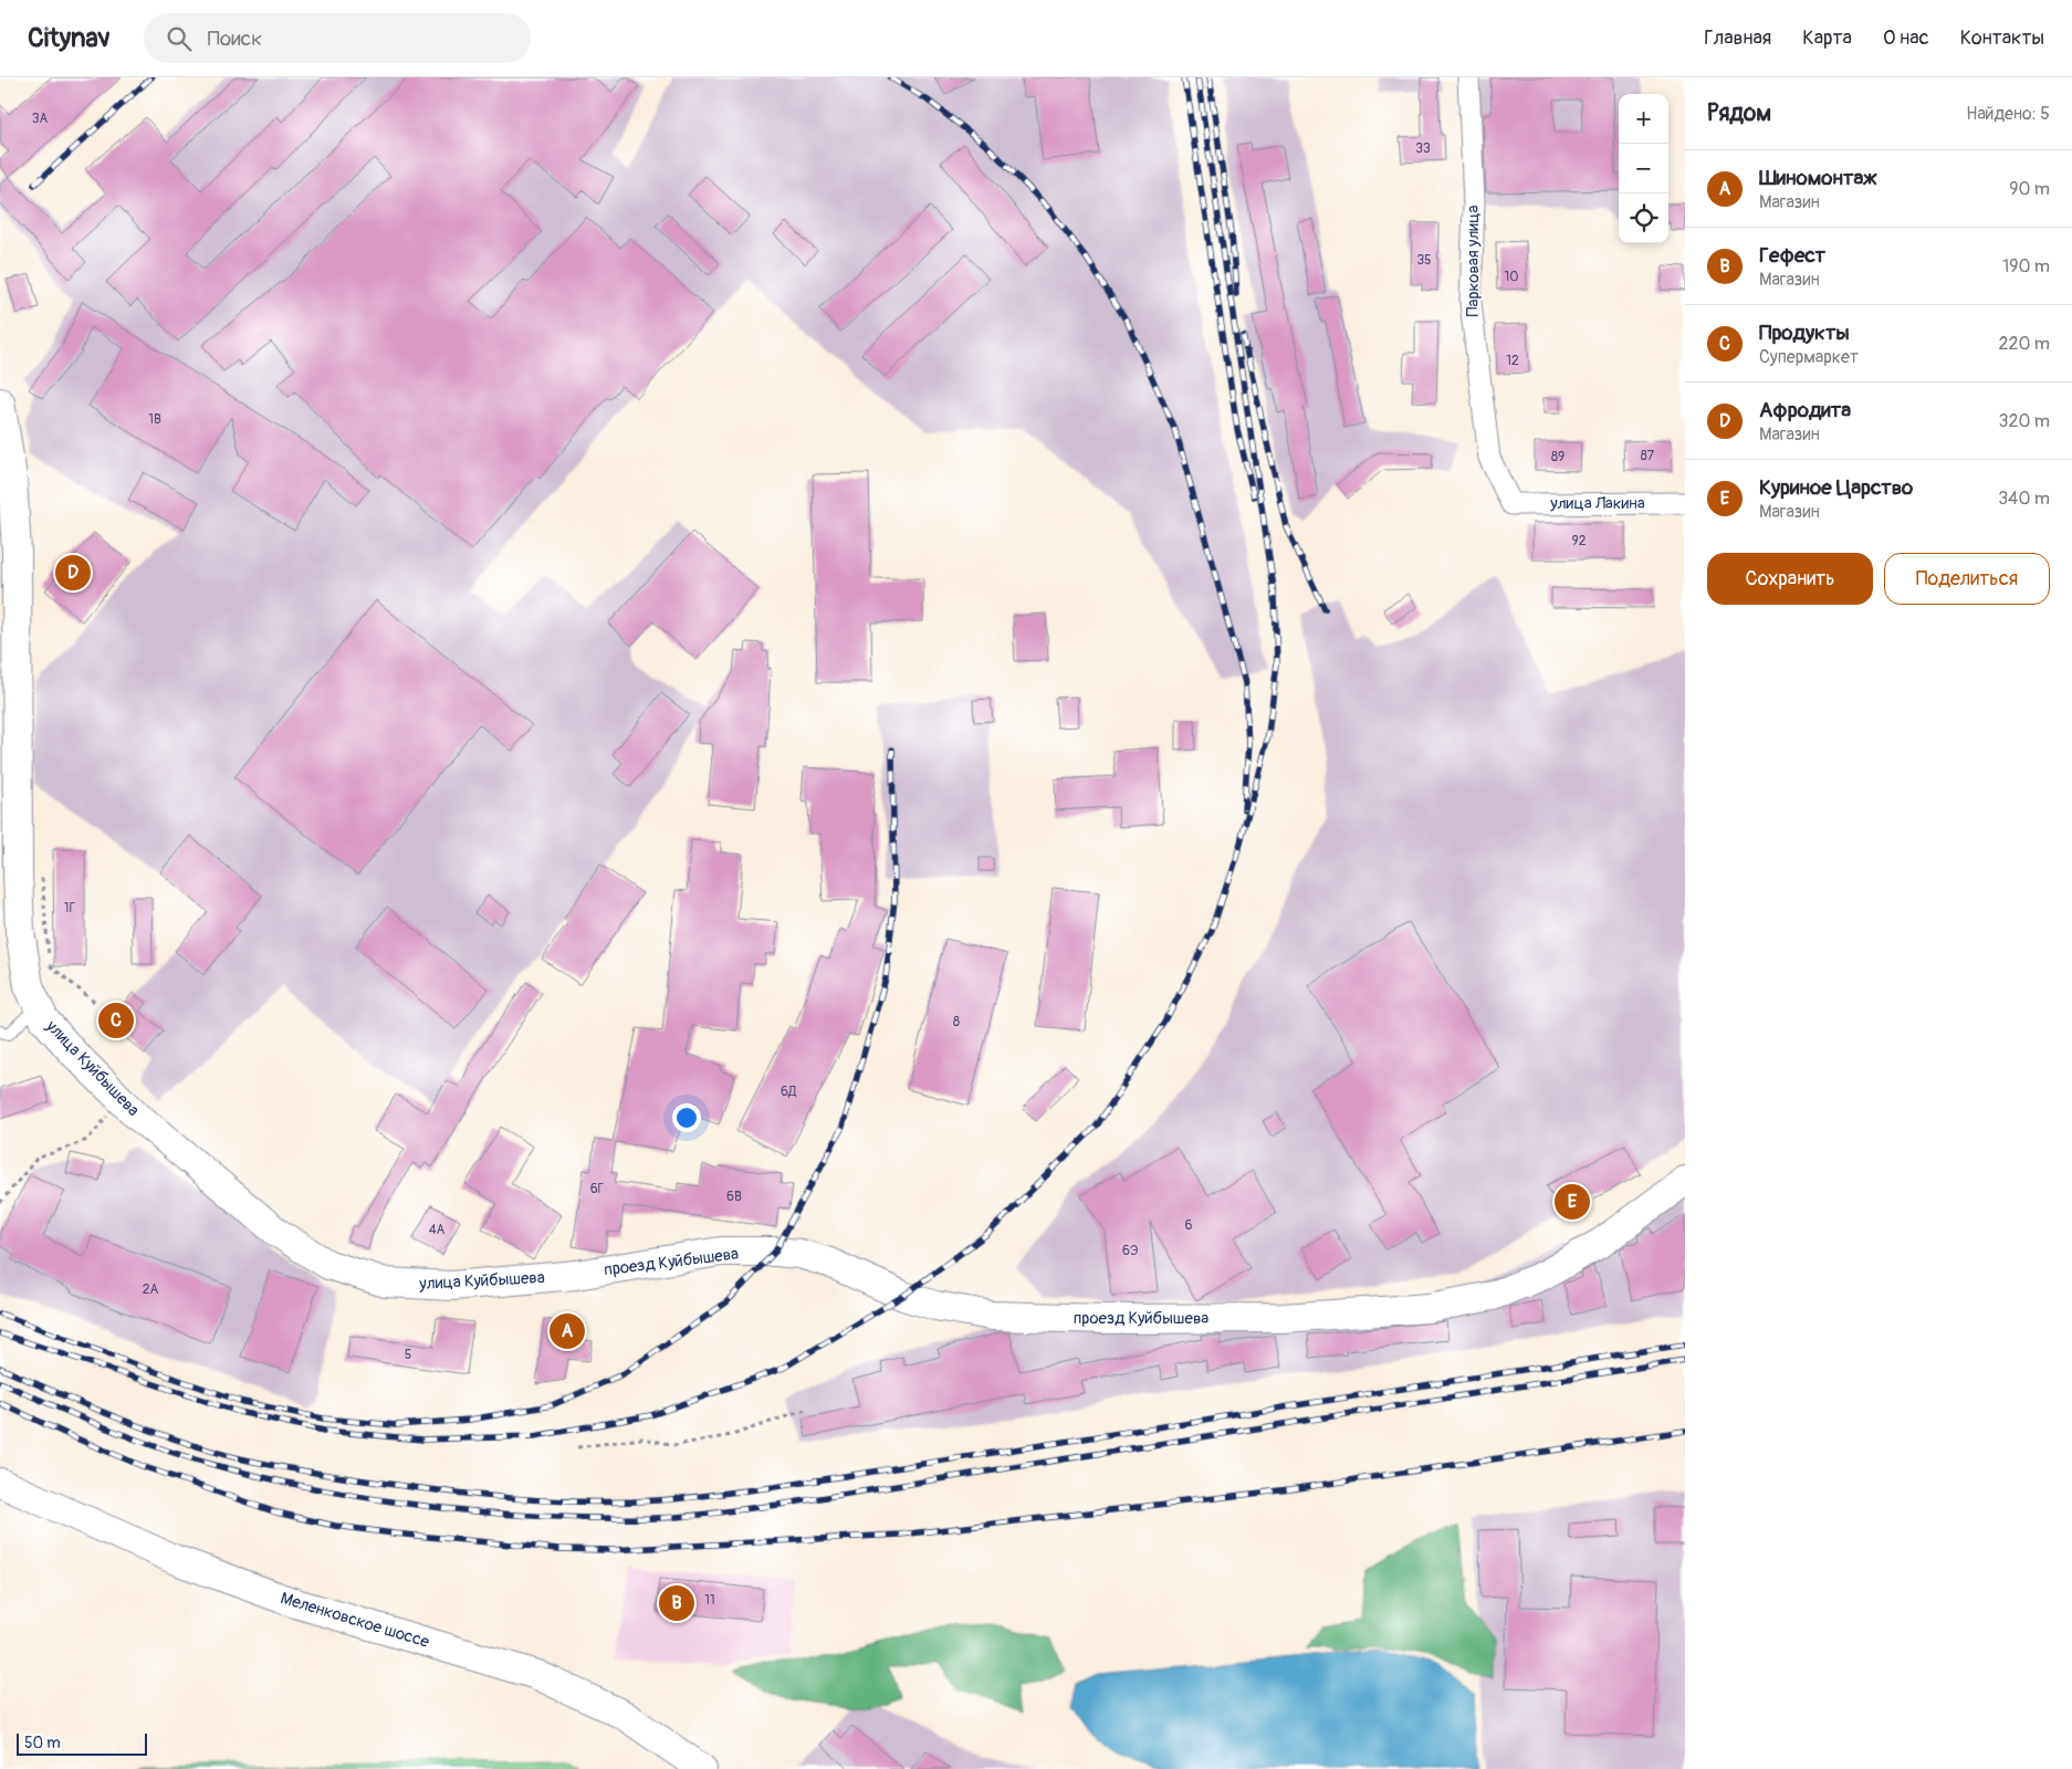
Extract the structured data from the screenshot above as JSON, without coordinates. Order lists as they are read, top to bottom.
{
  "streets": {
    "street": [
      "Парковая улица",
      "улица Лакина",
      "улица Куйбышева",
      "проезд Куйбышева",
      "Меленковское шоссе"
    ]
  },
  "crossings": [
    ["Парковая улица", "улица Лакина"],
    ["улица Куйбышева", "проезд Куйбышева"]
  ],
  "house_numbers": [
    "3А",
    "33",
    "35",
    "10",
    "12",
    "1В",
    "87",
    "89",
    "92",
    "1Г",
    "8",
    "6Д",
    "6Г",
    "6В",
    "6",
    "4А",
    "6Э",
    "2А",
    "5",
    "11"
  ],
  "scale_bar": "50 m",
  "page": {
    "header": "Citynav",
    "search": "Поиск",
    "nav": [
      "Главная",
      "Карта",
      "О нас",
      "Контакты"
    ],
    "heading": ["Рядом", "Найдено: 5"],
    "map_buttons": ["+", "−"],
    "list": [
      {
        "mark": "A",
        "name": "Шиномонтаж",
        "note": "Магазин",
        "value": "90 m"
      },
      {
        "mark": "B",
        "name": "Гефест",
        "note": "Магазин",
        "value": "190 m"
      },
      {
        "mark": "C",
        "name": "Продукты",
        "note": "Супермаркет",
        "value": "220 m"
      },
      {
        "mark": "D",
        "name": "Афродита",
        "note": "Магазин",
        "value": "320 m"
      },
      {
        "mark": "E",
        "name": "Куриное Царство",
        "note": "Магазин",
        "value": "340 m"
      }
    ],
    "buttons": ["Сохранить", "Поделиться"],
    "pins": [
      "D",
      "C",
      "E",
      "A",
      "B"
    ],
    "scale": "50 m"
  }
}
